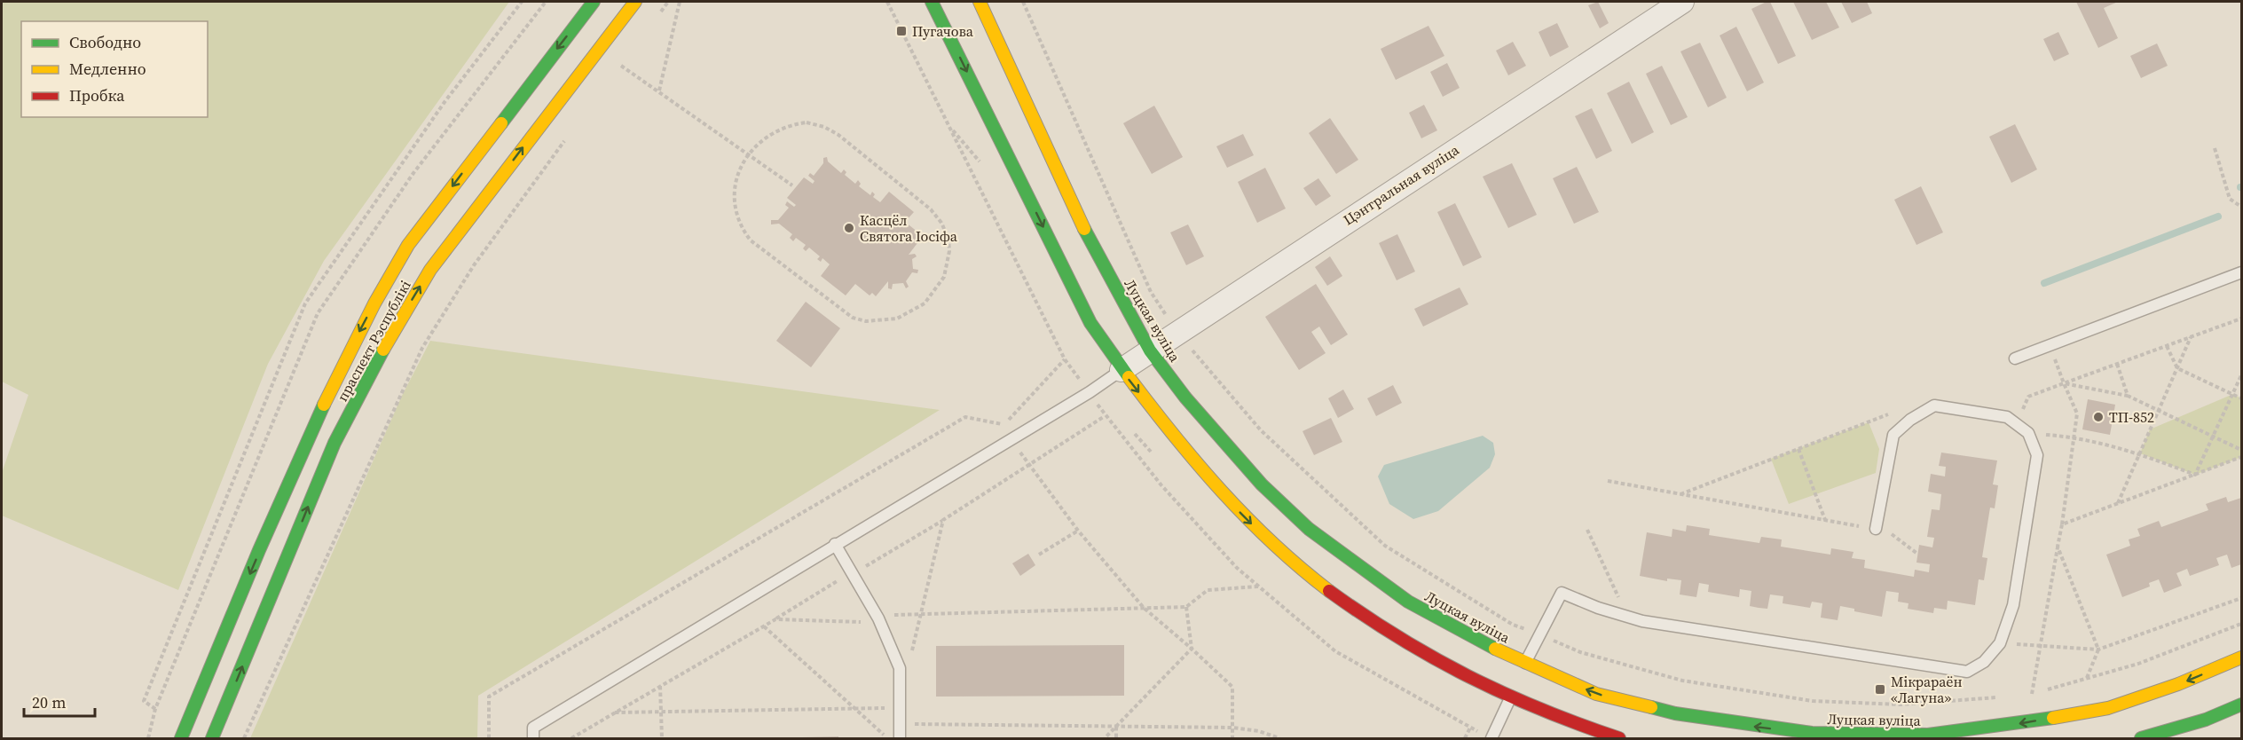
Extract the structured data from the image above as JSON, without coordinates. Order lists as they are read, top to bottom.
{
  "streets": {
    "street": ["Цэнтральная вуліца", "Луцкая вуліца", "праспект Рэспублікі"]
  },
  "crossings": [
    ["Цэнтральная вуліца", "Луцкая вуліца"]
  ],
  "places": {
    "transit": ["Пугачова", "Мікрараён «Лагуна»"],
    "other": ["Касцёл Святога Іосіфа", "ТП-852"]
  },
  "legend": ["Свободно", "Медленно", "Пробка"],
  "scale_bar": "20 m"
}
